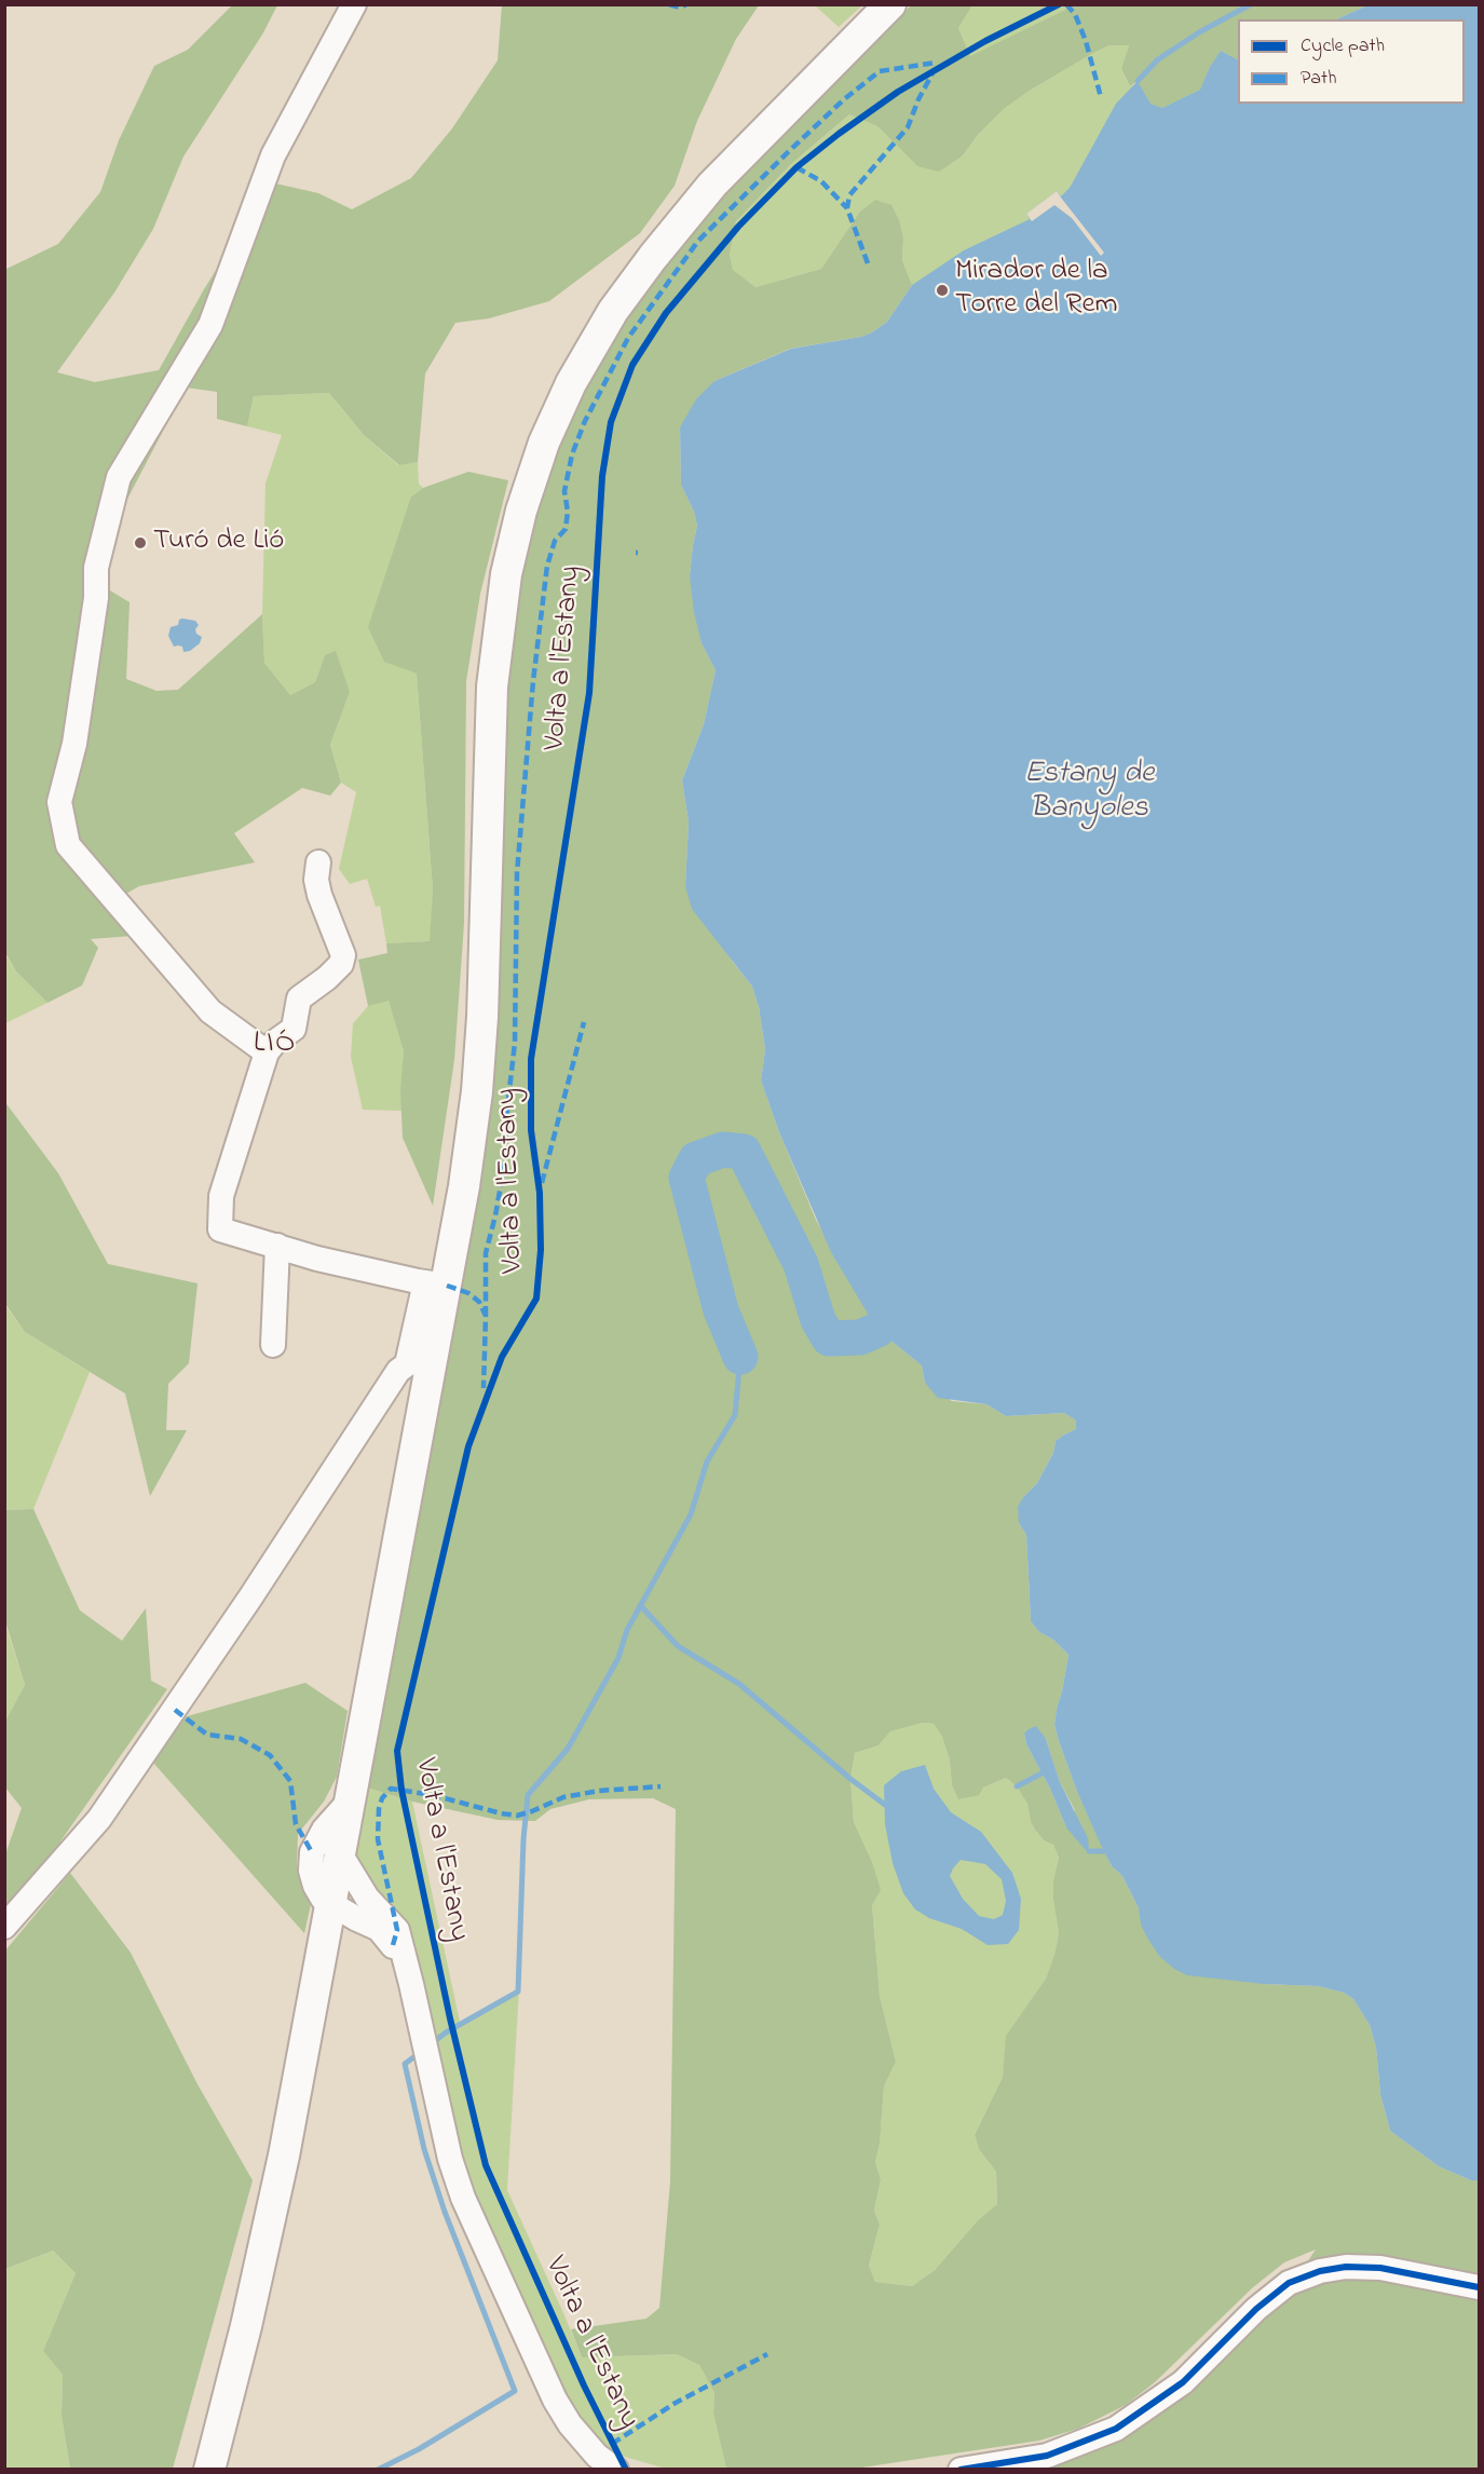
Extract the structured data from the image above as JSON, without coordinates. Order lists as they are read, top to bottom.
{
  "streets": {
    "cycle path": ["Volta a l'Estany"]
  },
  "districts": ["LIÓ"],
  "water": ["Estany de Banyoles"],
  "places": ["Mirador de la Torre del Rem", "Turó de Lió"],
  "legend": ["Cycle path", "Path"]
}
